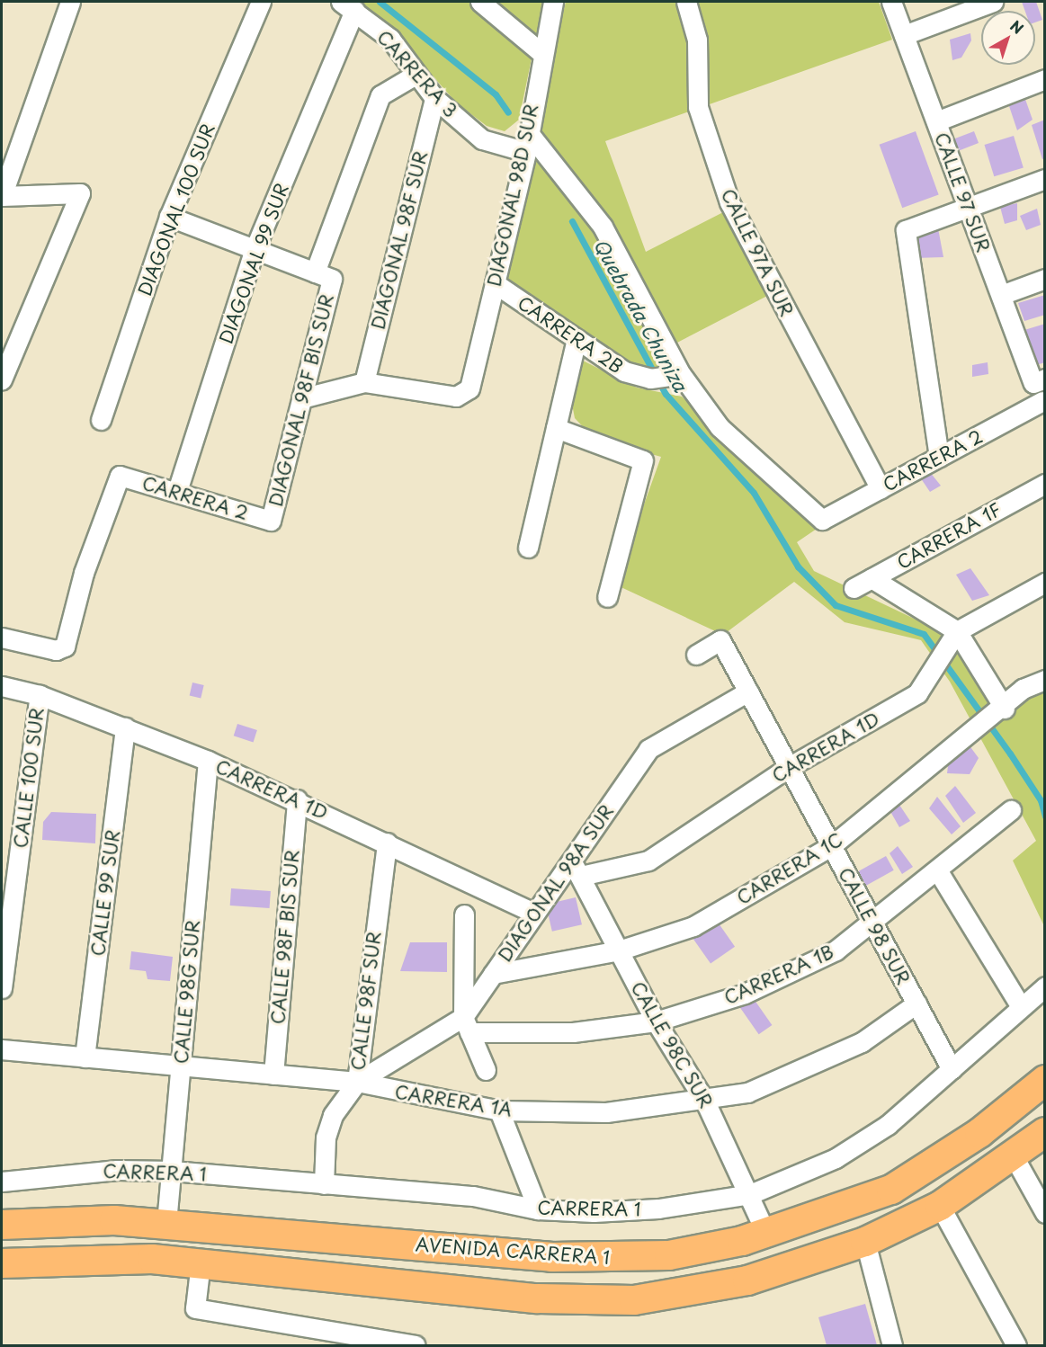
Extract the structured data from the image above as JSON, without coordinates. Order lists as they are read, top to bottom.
{
  "streets": {
    "highway": ["AVENIDA CARRERA 1"],
    "street": [
      "CARRERA 3",
      "CALLE 97 SUR",
      "DIAGONAL 98D SUR",
      "DIAGONAL 100 SUR",
      "DIAGONAL 98F SUR",
      "CALLE 97A SUR",
      "DIAGONAL 99 SUR",
      "CARRERA 2B",
      "DIAGONAL 98F BIS SUR",
      "CARRERA 2",
      "CARRERA 1F",
      "CARRERA 1D",
      "CALLE 100 SUR",
      "CARRERA 1C",
      "DIAGONAL 98A SUR",
      "CALLE 99 SUR",
      "CALLE 98 SUR",
      "CALLE 98F BIS SUR",
      "CARRERA 1B",
      "CALLE 98G SUR",
      "CALLE 98F SUR",
      "CALLE 98C SUR",
      "CARRERA 1A",
      "CARRERA 1"
    ]
  },
  "crossings": [
    ["CARRERA 3", "DIAGONAL 98D SUR"],
    ["CARRERA 3", "DIAGONAL 98F SUR"],
    ["CARRERA 3", "DIAGONAL 99 SUR"],
    ["CARRERA 3", "DIAGONAL 98F BIS SUR"],
    ["DIAGONAL 98D SUR", "DIAGONAL 98F SUR"],
    ["DIAGONAL 98D SUR", "CARRERA 2B"],
    ["CALLE 97A SUR", "CARRERA 2"],
    ["DIAGONAL 99 SUR", "CARRERA 2"],
    ["CARRERA 2B", "CARRERA 2"],
    ["DIAGONAL 98F BIS SUR", "CARRERA 2"],
    ["CARRERA 1D", "CALLE 100 SUR"],
    ["CARRERA 1D", "DIAGONAL 98A SUR"],
    ["CARRERA 1D", "CALLE 99 SUR"],
    ["CARRERA 1D", "CALLE 98 SUR"],
    ["CARRERA 1D", "CALLE 98F BIS SUR"],
    ["CARRERA 1D", "CALLE 98G SUR"],
    ["CARRERA 1D", "CALLE 98F SUR"],
    ["CARRERA 1D", "CALLE 98C SUR"],
    ["CARRERA 1C", "DIAGONAL 98A SUR"],
    ["CARRERA 1C", "CALLE 98 SUR"],
    ["CARRERA 1C", "CALLE 98C SUR"],
    ["DIAGONAL 98A SUR", "CALLE 98 SUR"],
    ["DIAGONAL 98A SUR", "CARRERA 1B"],
    ["DIAGONAL 98A SUR", "CALLE 98C SUR"],
    ["CALLE 99 SUR", "CARRERA 1A"],
    ["CALLE 98 SUR", "CARRERA 1B"],
    ["CALLE 98 SUR", "CARRERA 1A"],
    ["CALLE 98 SUR", "CARRERA 1"],
    ["CALLE 98F BIS SUR", "CARRERA 1A"],
    ["CARRERA 1B", "CALLE 98C SUR"],
    ["CALLE 98G SUR", "CARRERA 1A"],
    ["CALLE 98G SUR", "CARRERA 1"],
    ["CALLE 98G SUR", "AVENIDA CARRERA 1"],
    ["CALLE 98F SUR", "CARRERA 1A"],
    ["CALLE 98F SUR", "CARRERA 1"],
    ["CALLE 98C SUR", "CARRERA 1A"],
    ["CALLE 98C SUR", "CARRERA 1"],
    ["CALLE 98C SUR", "AVENIDA CARRERA 1"]
  ],
  "water": ["Quebrada Chuniza"],
  "north": "top right"
}
